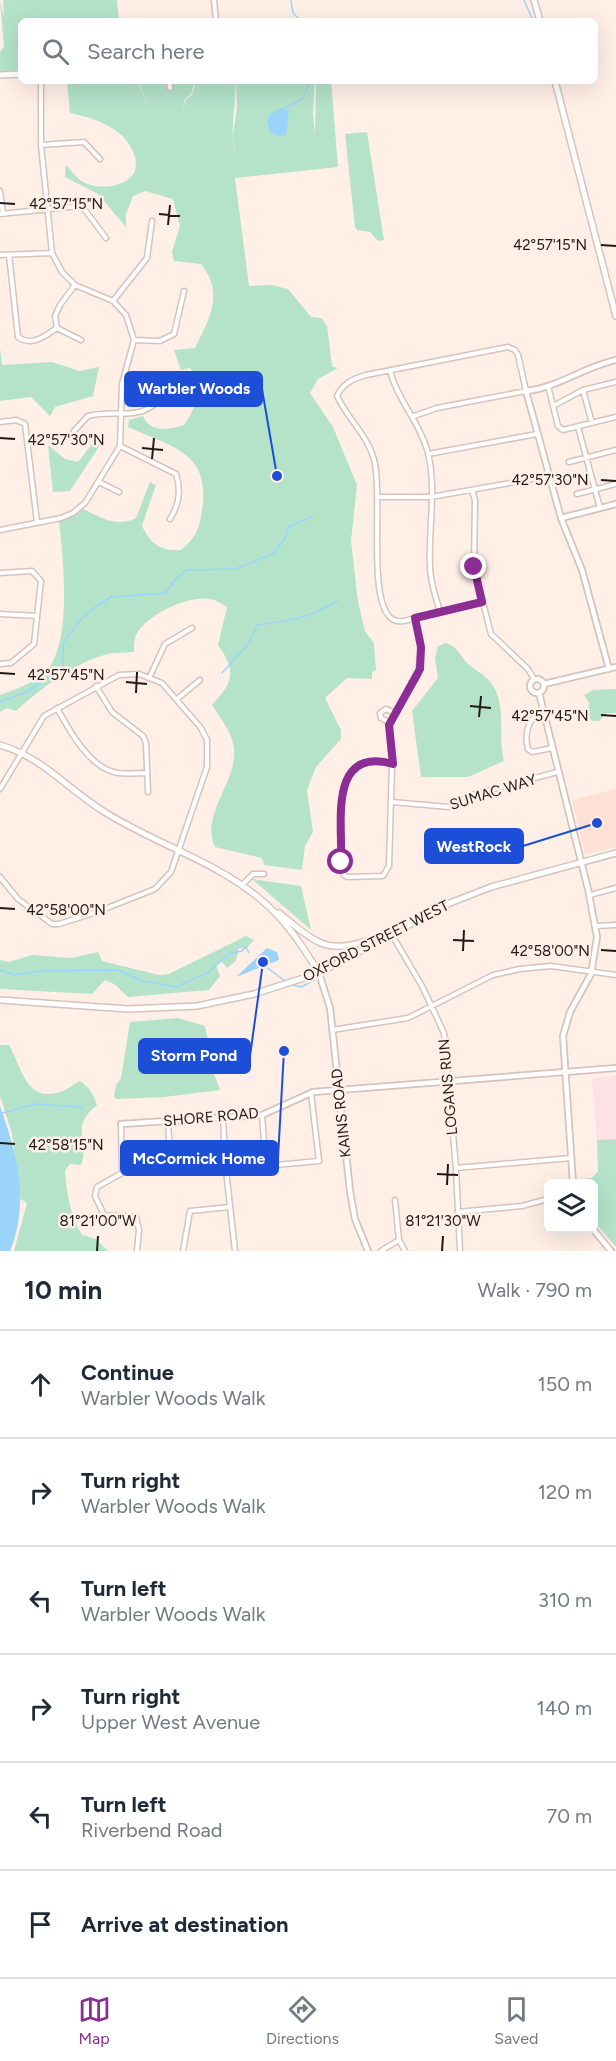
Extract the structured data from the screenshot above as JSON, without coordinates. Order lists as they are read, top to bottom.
{
  "streets": {
    "main road": ["OXFORD STREET WEST"],
    "street": [
      "SUMAC WAY",
      "LOGANS RUN",
      "KAINS ROAD",
      "SHORE ROAD"
    ]
  },
  "crossings": [
    ["OXFORD STREET WEST", "LOGANS RUN"],
    ["OXFORD STREET WEST", "KAINS ROAD"],
    ["LOGANS RUN", "SHORE ROAD"],
    ["KAINS ROAD", "SHORE ROAD"]
  ],
  "places": [
    "Warbler Woods",
    "WestRock",
    "Storm Pond",
    "McCormick Home"
  ],
  "page": {
    "search": "Search here",
    "heading": ["10 min", "Walk · 790 m"],
    "list": [
      ["Continue", "Warbler Woods Walk", "150 m"],
      ["Turn right", "Warbler Woods Walk", "120 m"],
      ["Turn left", "Warbler Woods Walk", "310 m"],
      ["Turn right", "Upper West Avenue", "140 m"],
      ["Turn left", "Riverbend Road", "70 m"],
      "Arrive at destination"
    ],
    "nav": ["Map", "Directions", "Saved"]
  },
  "coordinates": [
    "42°57'15\"N",
    "42°57'30\"N",
    "42°57'45\"N",
    "42°58'00\"N",
    "42°58'15\"N",
    "81°21'00\"W",
    "81°21'30\"W"
  ]
}
